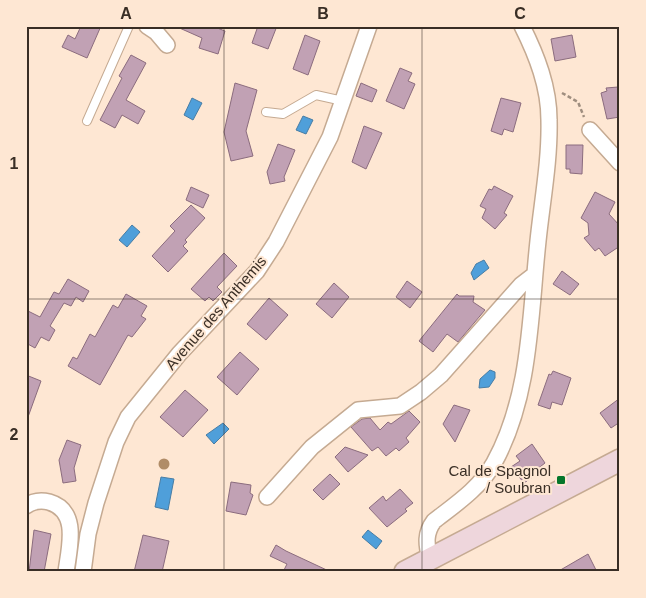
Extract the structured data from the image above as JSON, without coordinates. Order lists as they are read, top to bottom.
{
  "streets": {
    "street": ["Avenue des Anthemis"]
  },
  "places": {
    "transit": ["Cal de Spagnol / Soubran"]
  },
  "grid": {
    "columns": ["A", "B", "C"],
    "rows": ["1", "2"]
  }
}
